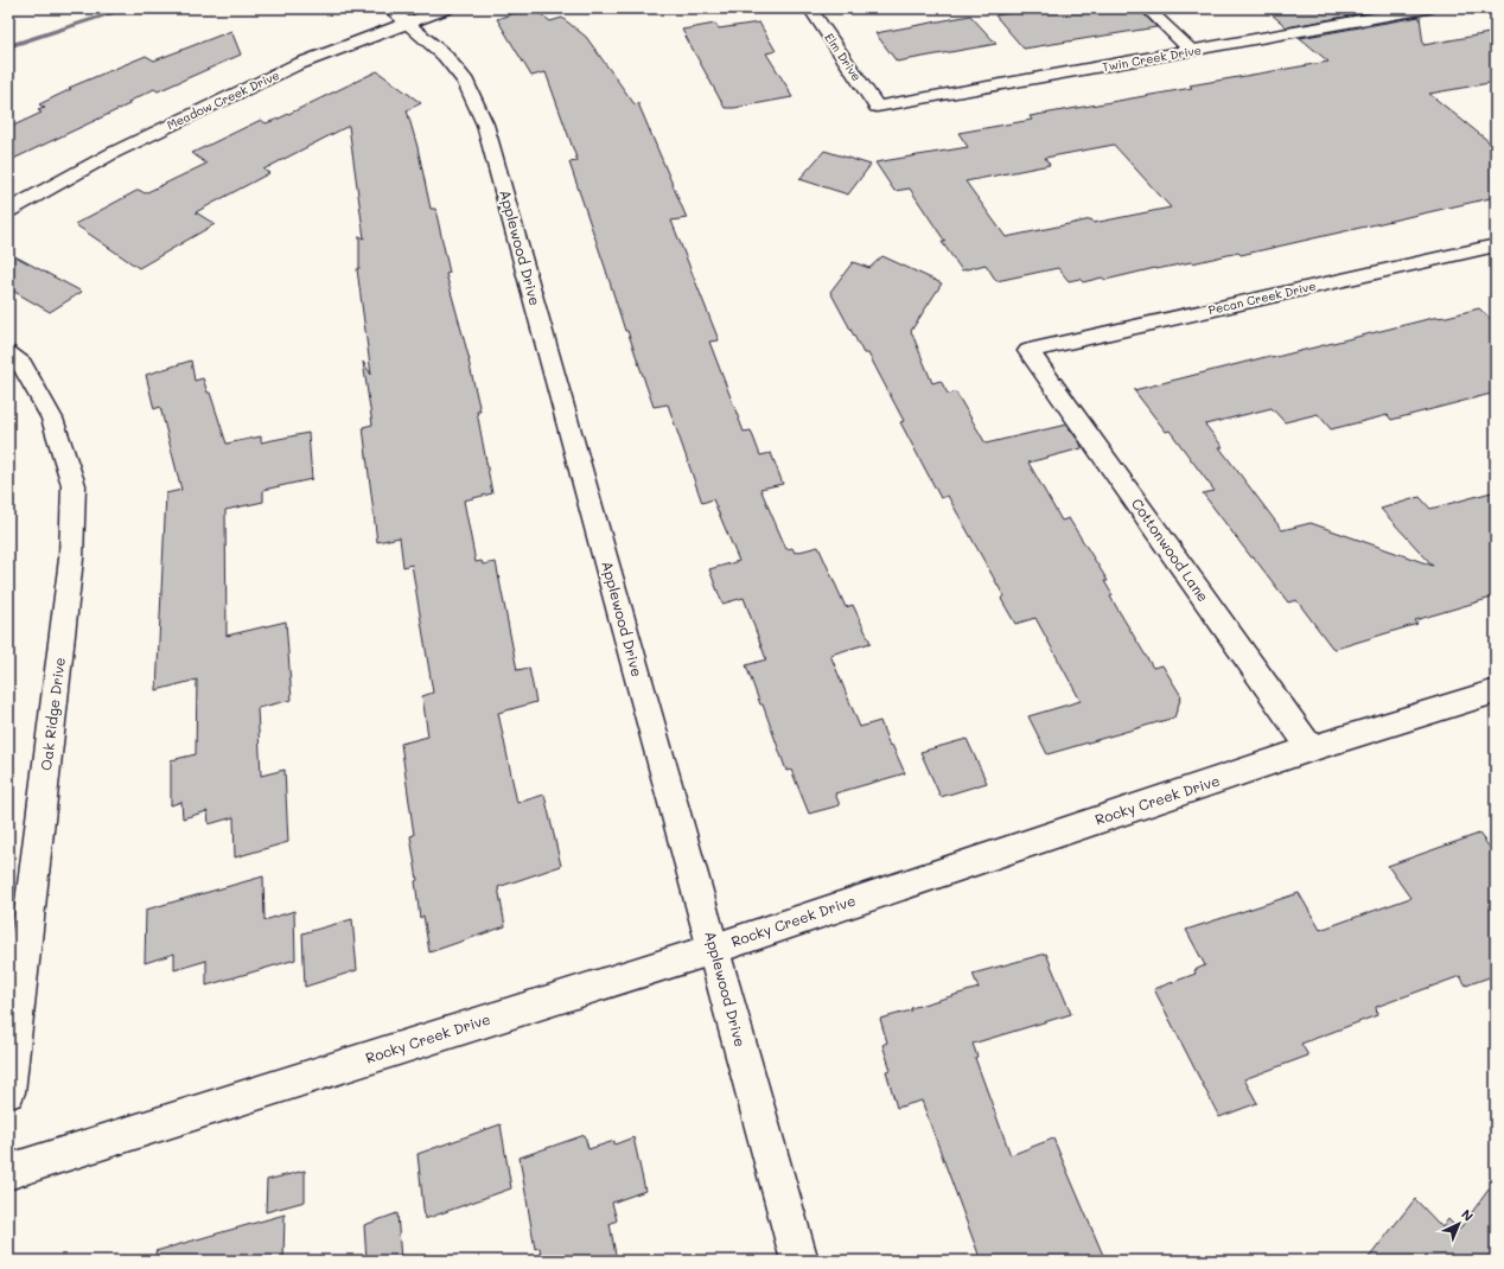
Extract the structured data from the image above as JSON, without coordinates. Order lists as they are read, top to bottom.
{
  "streets": {
    "street": [
      "Elm Drive",
      "Twin Creek Drive",
      "Meadow Creek Drive",
      "Applewood Drive",
      "Pecan Creek Drive",
      "Cottonwood Lane",
      "Oak Ridge Drive",
      "Rocky Creek Drive"
    ]
  },
  "crossings": [
    ["Elm Drive", "Twin Creek Drive"],
    ["Meadow Creek Drive", "Applewood Drive"],
    ["Applewood Drive", "Rocky Creek Drive"],
    ["Pecan Creek Drive", "Cottonwood Lane"],
    ["Cottonwood Lane", "Rocky Creek Drive"]
  ],
  "north": "top right"
}
